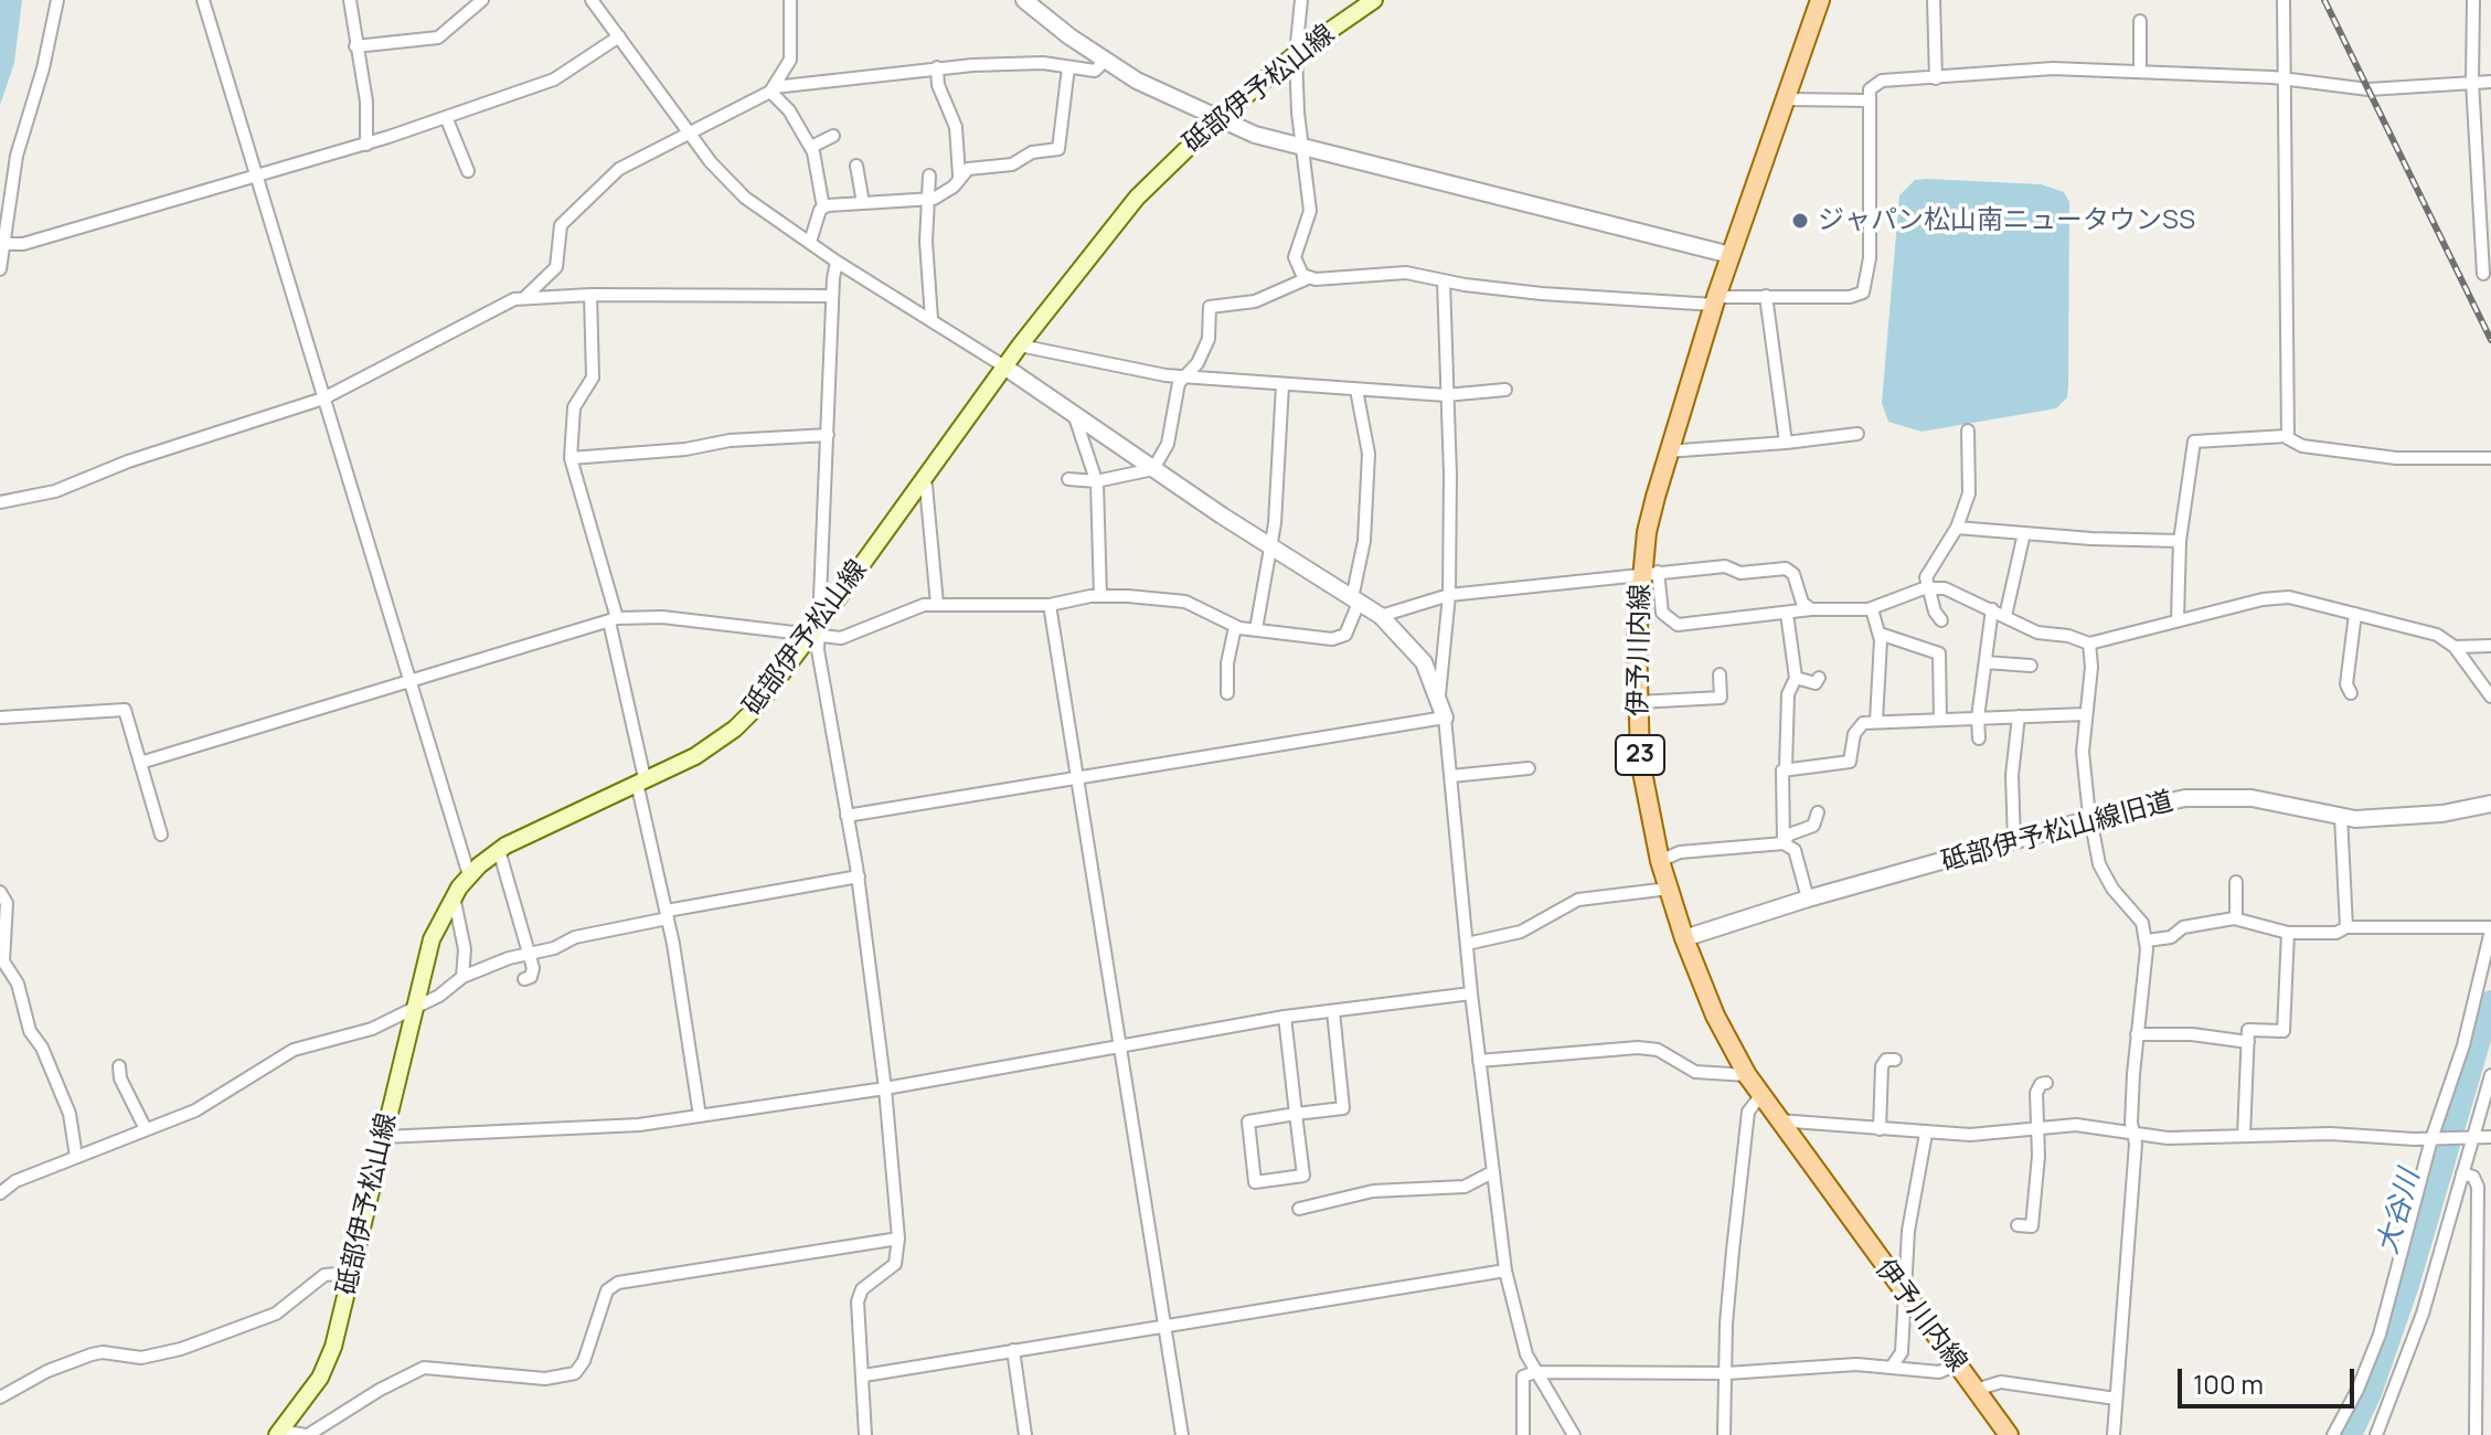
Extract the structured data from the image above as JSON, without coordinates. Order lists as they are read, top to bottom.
{
  "streets": {
    "main road": ["砥部伊予松山線", "伊予川内線", "23"],
    "street": ["砥部伊予松山線旧道"]
  },
  "crossings": [
    ["伊予川内線", "砥部伊予松山線旧道"]
  ],
  "water": ["大谷川"],
  "places": ["ジャパン松山南ニュータウンSS"],
  "scale_bar": "100 m"
}
